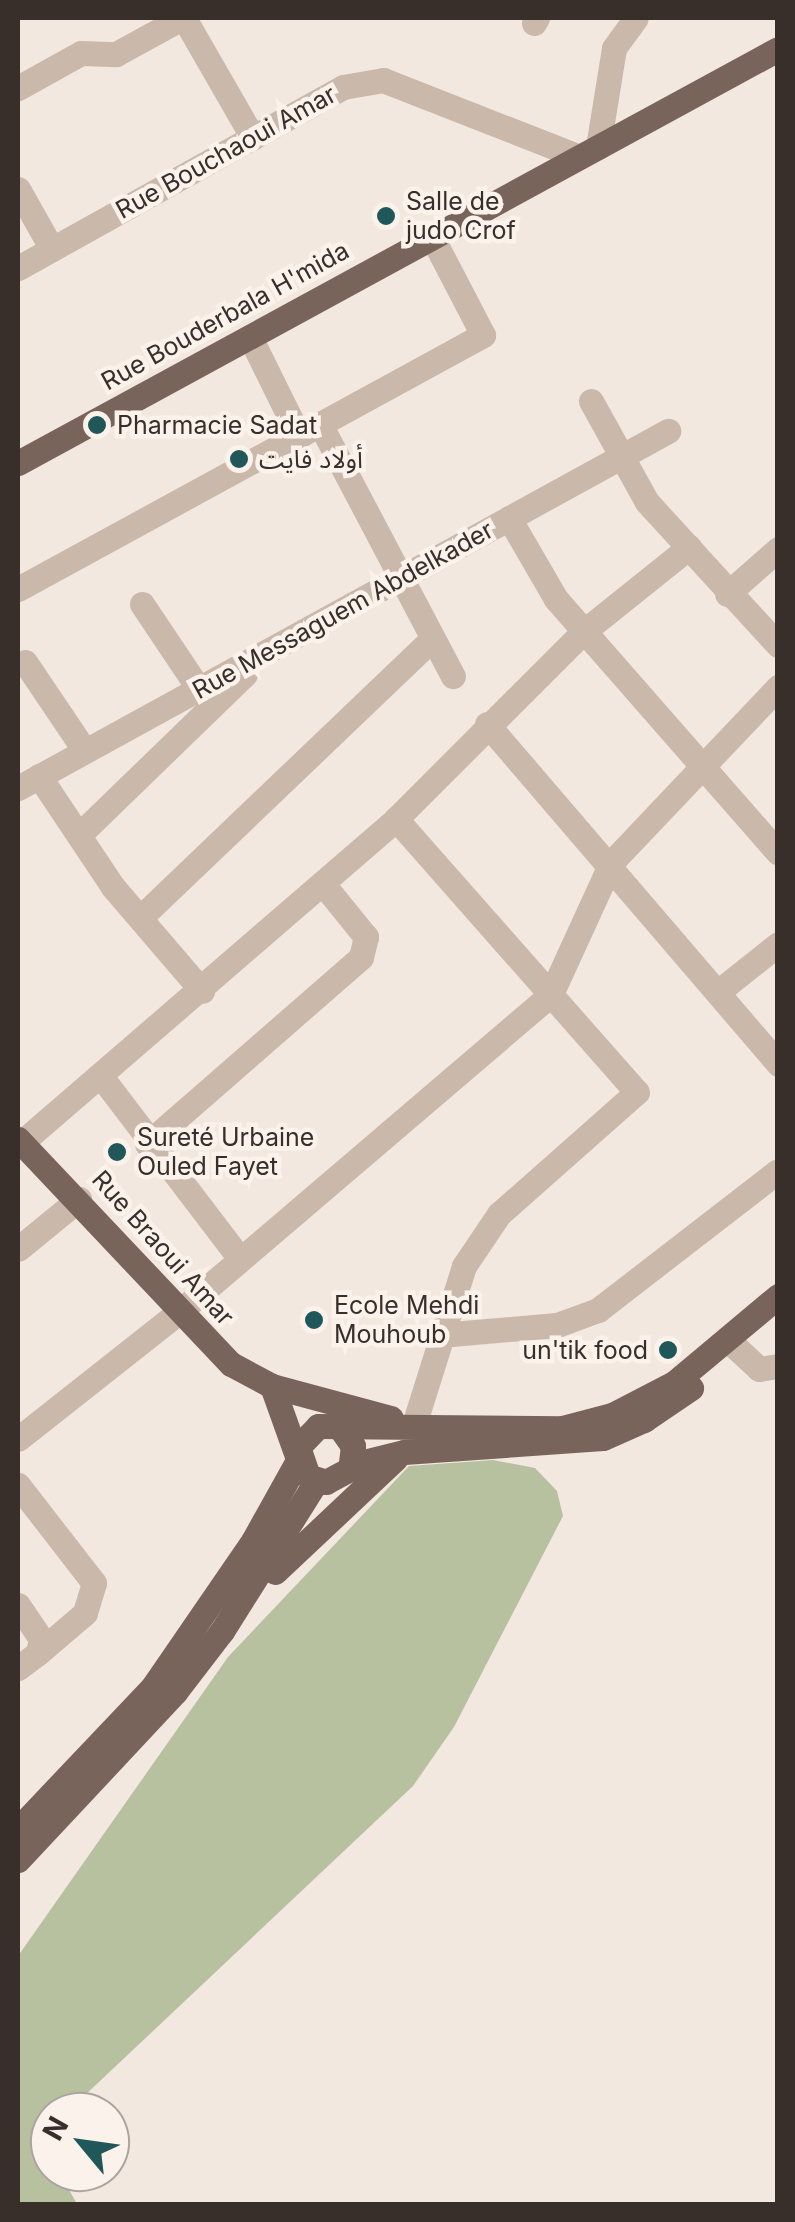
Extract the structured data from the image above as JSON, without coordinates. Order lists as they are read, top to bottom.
{
  "streets": {
    "main road": ["Rue Bouderbala H'mida", "Rue Braoui Amar"],
    "street": ["Rue Bouchaoui Amar", "Rue Messaguem Abdelkader"]
  },
  "crossings": [
    ["Rue Bouchaoui Amar", "Rue Bouderbala H'mida"]
  ],
  "places": [
    "Salle de judo Crof",
    "Pharmacie Sadat",
    "أولاد فايت",
    "Sureté Urbaine Ouled Fayet",
    "Ecole Mehdi Mouhoub",
    "un'tik food"
  ],
  "north": "top left"
}
